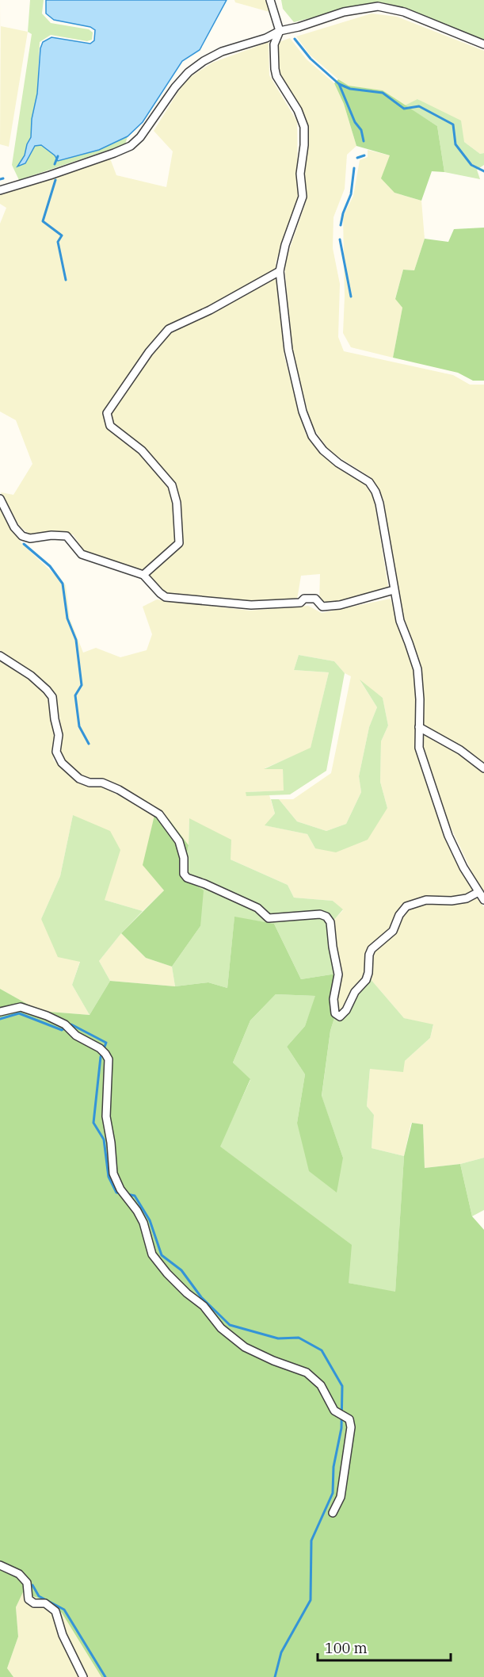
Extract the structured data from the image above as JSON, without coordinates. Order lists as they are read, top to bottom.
{
  "scale_bar": "100 m"
}
